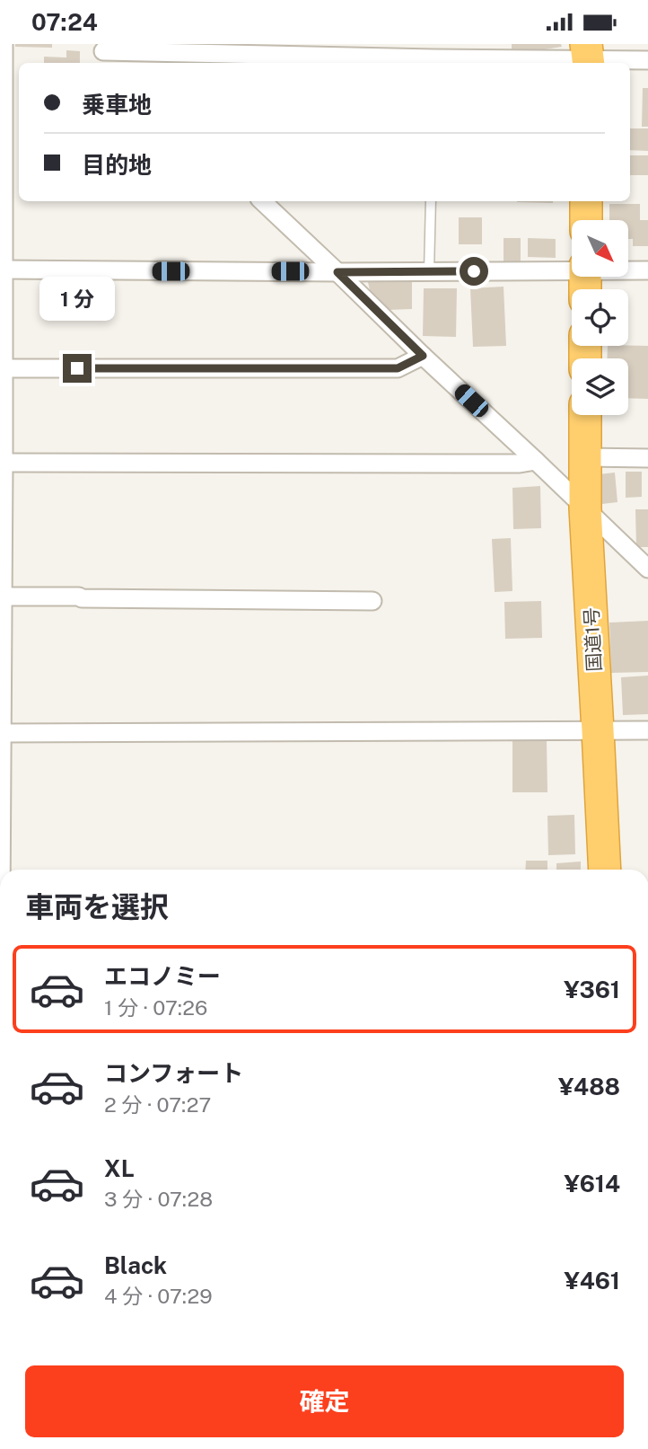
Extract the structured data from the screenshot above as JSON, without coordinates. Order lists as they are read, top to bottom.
{
  "streets": {
    "highway": ["国道1号"]
  },
  "north": "bottom right",
  "page": {
    "status": "07:24",
    "banner": ["乗車地", "目的地"],
    "bubble": "1 分",
    "heading": "車両を選択",
    "list": [
      {
        "name": "エコノミー",
        "note": "1 分 · 07:26",
        "value": "¥361"
      },
      {
        "name": "コンフォート",
        "note": "2 分 · 07:27",
        "value": "¥488"
      },
      {
        "name": "XL",
        "note": "3 分 · 07:28",
        "value": "¥614"
      },
      {
        "name": "Black",
        "note": "4 分 · 07:29",
        "value": "¥461"
      }
    ],
    "buttons": "確定"
  }
}
